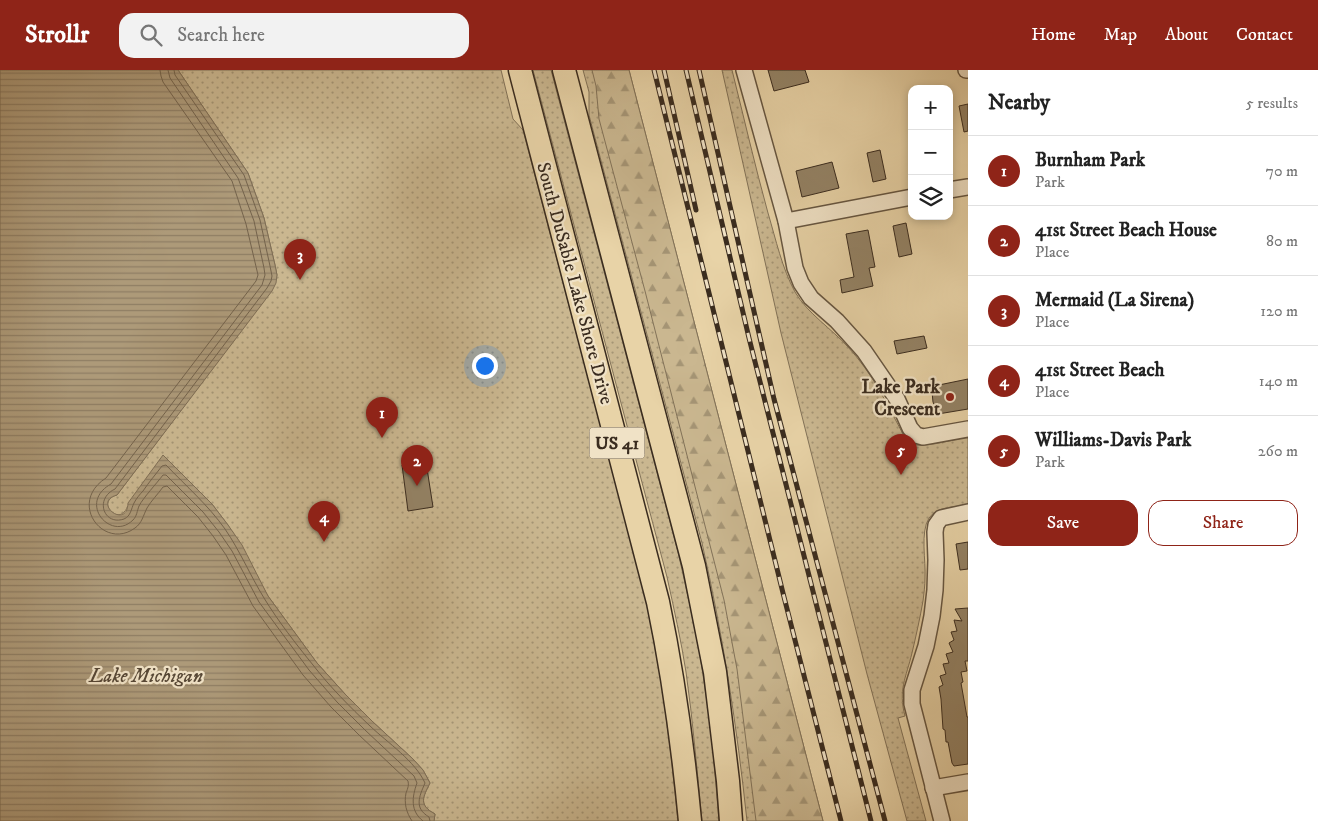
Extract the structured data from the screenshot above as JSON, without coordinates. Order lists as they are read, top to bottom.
{
  "streets": {
    "highway": ["South DuSable Lake Shore Drive", "US 41"]
  },
  "water": ["Lake Michigan"],
  "places": ["Lake Park Crescent"],
  "page": {
    "header": "Strollr",
    "search": "Search here",
    "nav": [
      "Home",
      "Map",
      "About",
      "Contact"
    ],
    "heading": ["Nearby", "5 results"],
    "map_buttons": ["+", "−"],
    "list": [
      {
        "mark": "1",
        "name": "Burnham Park",
        "note": "Park",
        "value": "70 m"
      },
      {
        "mark": "2",
        "name": "41st Street Beach House",
        "note": "Place",
        "value": "80 m"
      },
      {
        "mark": "3",
        "name": "Mermaid (La Sirena)",
        "note": "Place",
        "value": "120 m"
      },
      {
        "mark": "4",
        "name": "41st Street Beach",
        "note": "Place",
        "value": "140 m"
      },
      {
        "mark": "5",
        "name": "Williams-Davis Park",
        "note": "Park",
        "value": "260 m"
      }
    ],
    "pins": [
      "3",
      "1",
      "5",
      "2",
      "4"
    ],
    "buttons": ["Save", "Share"]
  }
}
